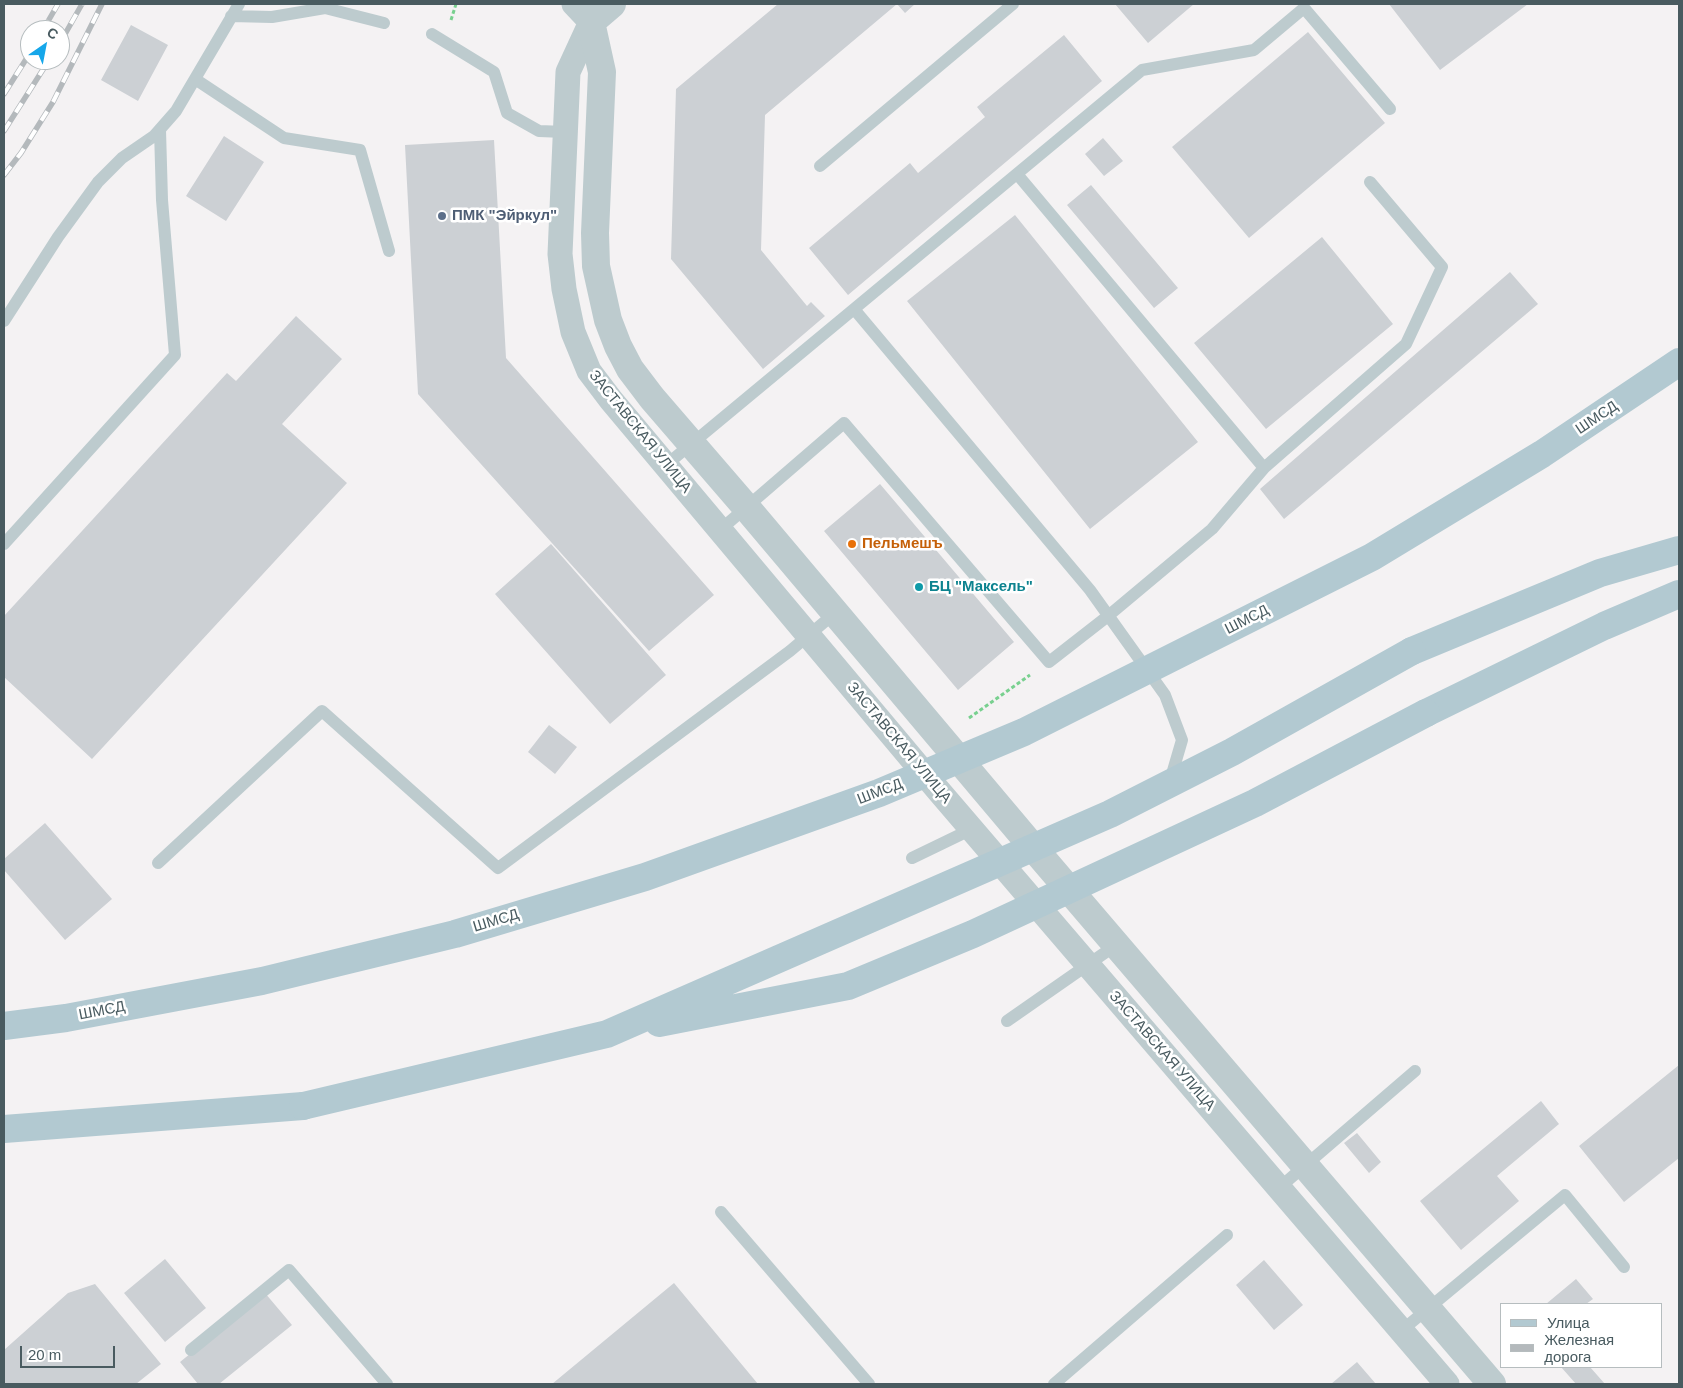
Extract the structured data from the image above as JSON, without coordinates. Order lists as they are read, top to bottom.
{
  "streets": {
    "main road": ["ШМСД"],
    "street": ["ЗАСТАВСКАЯ УЛИЦА"]
  },
  "places": ["ПМК \"Эйркул\"", "Пельмешъ", "БЦ \"Максель\""],
  "legend": ["Улица", "Железная дорога"],
  "scale_bar": "20 m",
  "north": "top right"
}
